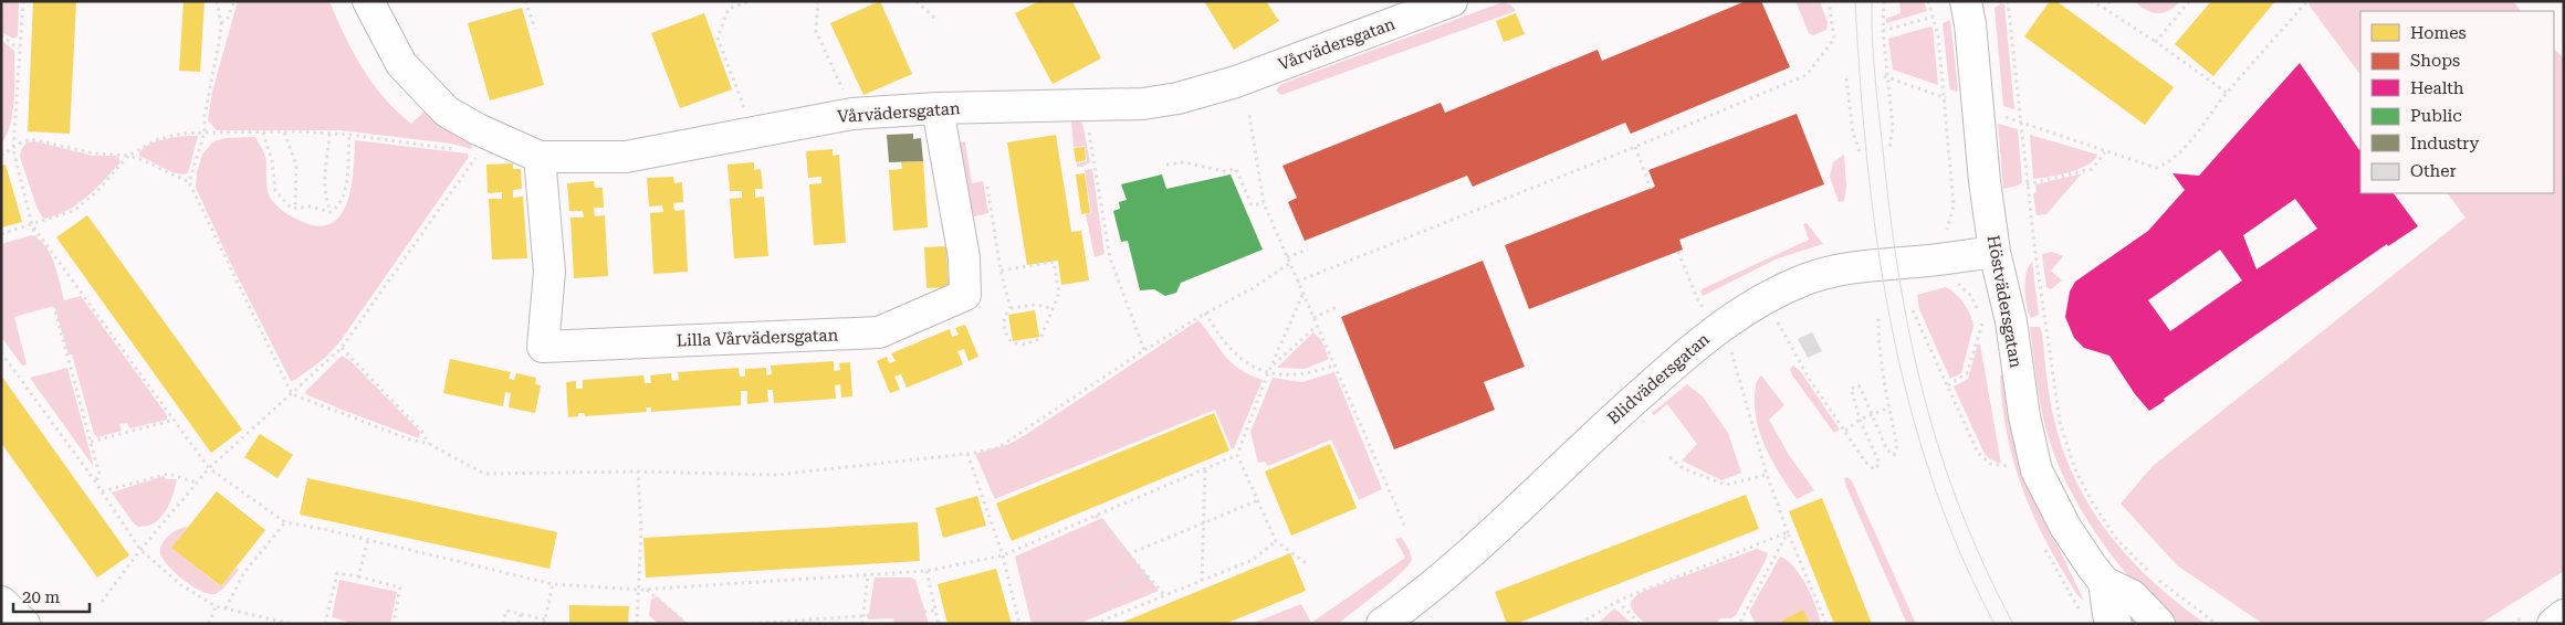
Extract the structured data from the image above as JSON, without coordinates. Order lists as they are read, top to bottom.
{
  "streets": {
    "street": [
      "Vårvädersgatan",
      "Höstvädersgatan",
      "Lilla Vårvädersgatan",
      "Blidvädersgatan"
    ]
  },
  "crossings": [
    ["Vårvädersgatan", "Lilla Vårvädersgatan"],
    ["Höstvädersgatan", "Blidvädersgatan"]
  ],
  "legend": [
    "Homes",
    "Shops",
    "Health",
    "Public",
    "Industry",
    "Other"
  ],
  "scale_bar": "20 m"
}
